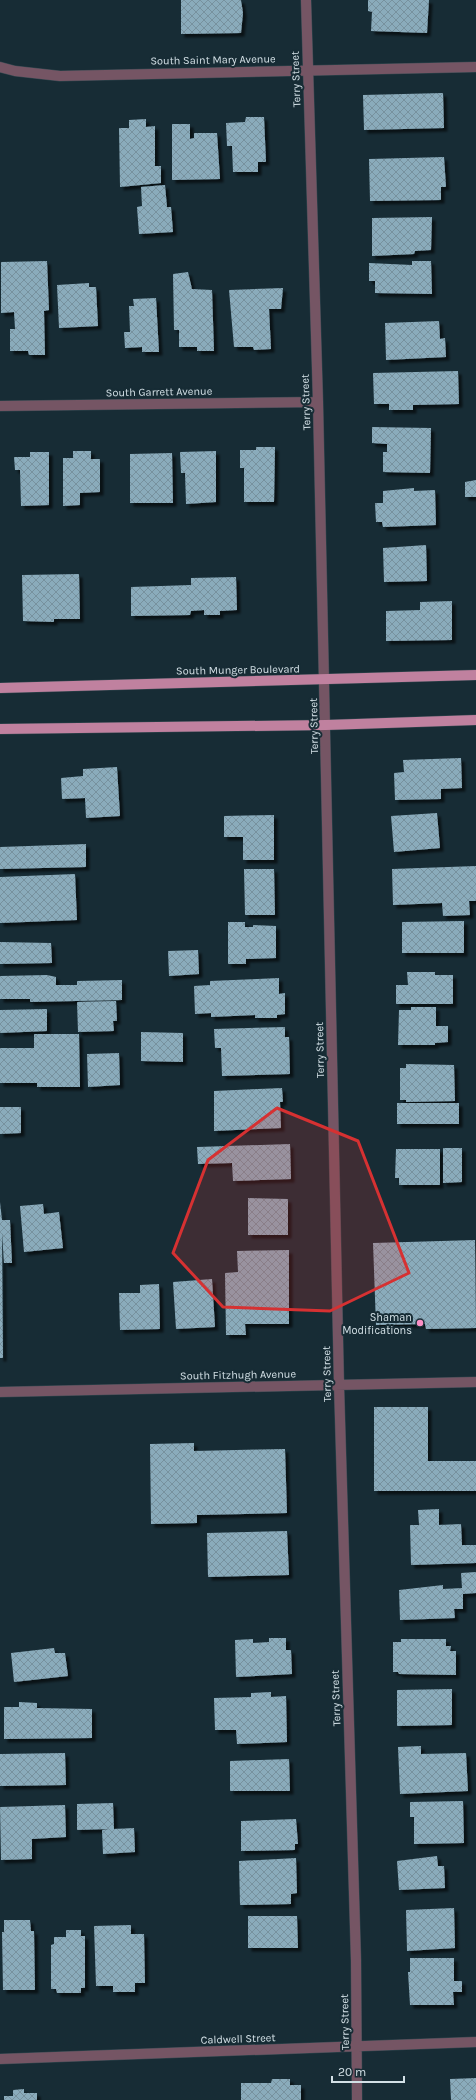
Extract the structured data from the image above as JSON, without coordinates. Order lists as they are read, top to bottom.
{
  "streets": {
    "main road": ["South Munger Boulevard"],
    "street": [
      "South Saint Mary Avenue",
      "Terry Street",
      "South Garrett Avenue",
      "South Fitzhugh Avenue",
      "Caldwell Street"
    ]
  },
  "crossings": [
    ["South Saint Mary Avenue", "Terry Street"],
    ["Terry Street", "South Garrett Avenue"],
    ["Terry Street", "South Munger Boulevard"],
    ["Terry Street", "South Fitzhugh Avenue"],
    ["Terry Street", "Caldwell Street"]
  ],
  "places": ["Shaman Modifications"],
  "scale_bar": "20 m"
}
